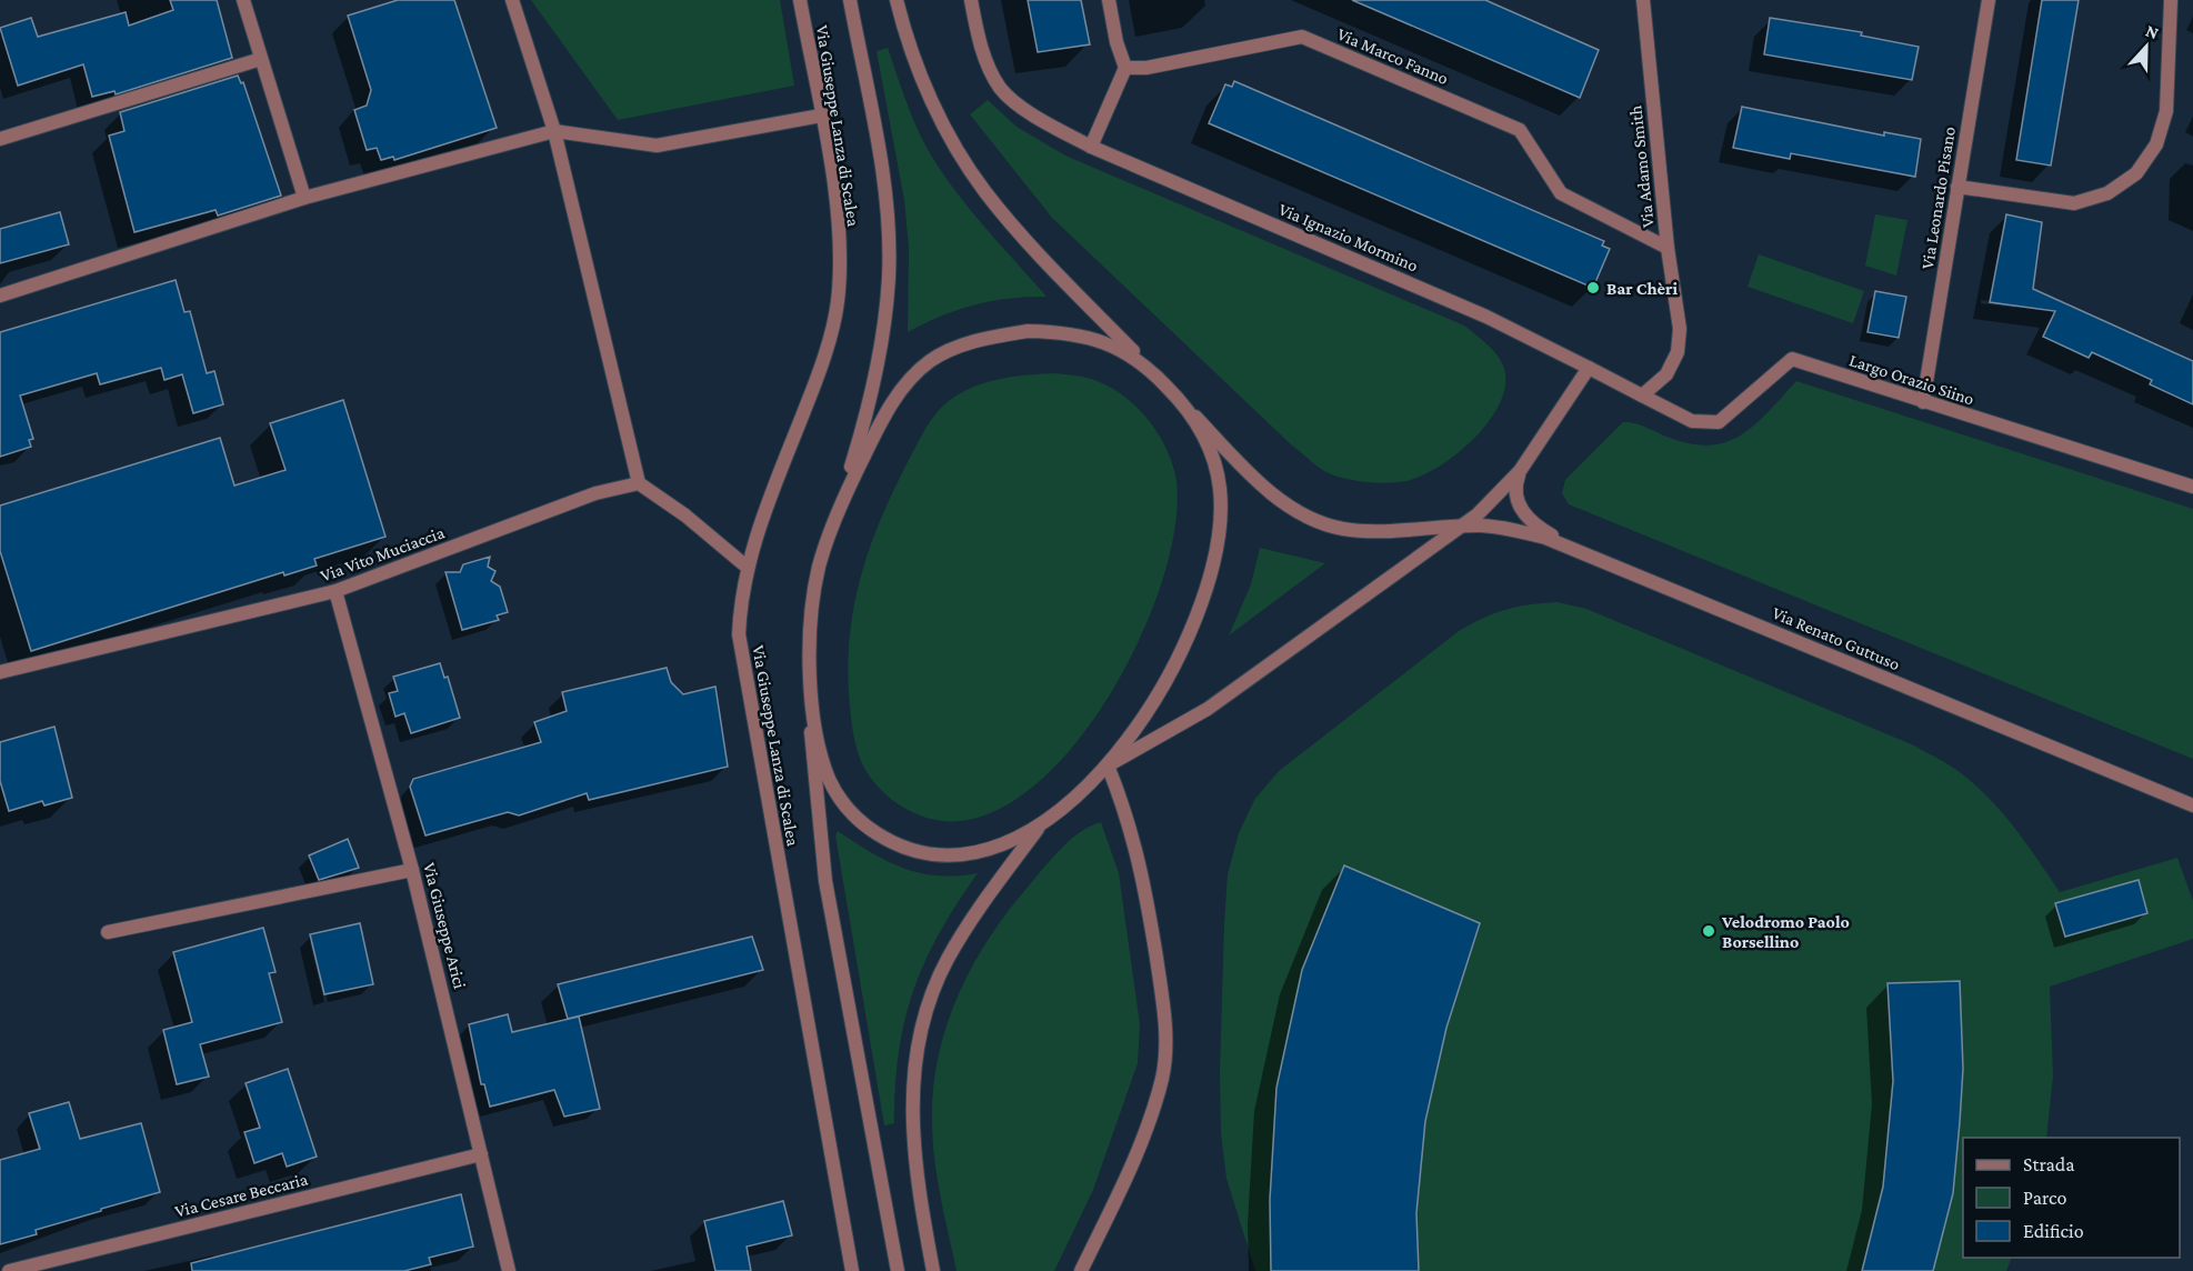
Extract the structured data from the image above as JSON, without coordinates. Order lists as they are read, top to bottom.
{
  "streets": {
    "street": [
      "Via Marco Fanno",
      "Via Giuseppe Lanza di Scalea",
      "Via Adamo Smith",
      "Via Leonardo Pisano",
      "Via Ignazio Mormino",
      "Largo Orazio Siino",
      "Via Vito Muciaccia",
      "Via Renato Guttuso",
      "Via Giuseppe Arici",
      "Via Cesare Beccaria"
    ]
  },
  "crossings": [
    ["Via Marco Fanno", "Via Adamo Smith"],
    ["Via Adamo Smith", "Via Ignazio Mormino"],
    ["Via Adamo Smith", "Largo Orazio Siino"],
    ["Via Leonardo Pisano", "Largo Orazio Siino"],
    ["Via Ignazio Mormino", "Largo Orazio Siino"],
    ["Via Vito Muciaccia", "Via Giuseppe Arici"],
    ["Via Giuseppe Arici", "Via Cesare Beccaria"]
  ],
  "places": ["Bar Chèri", "Velodromo Paolo Borsellino"],
  "legend": ["Strada", "Parco", "Edificio"],
  "north": "top"
}
